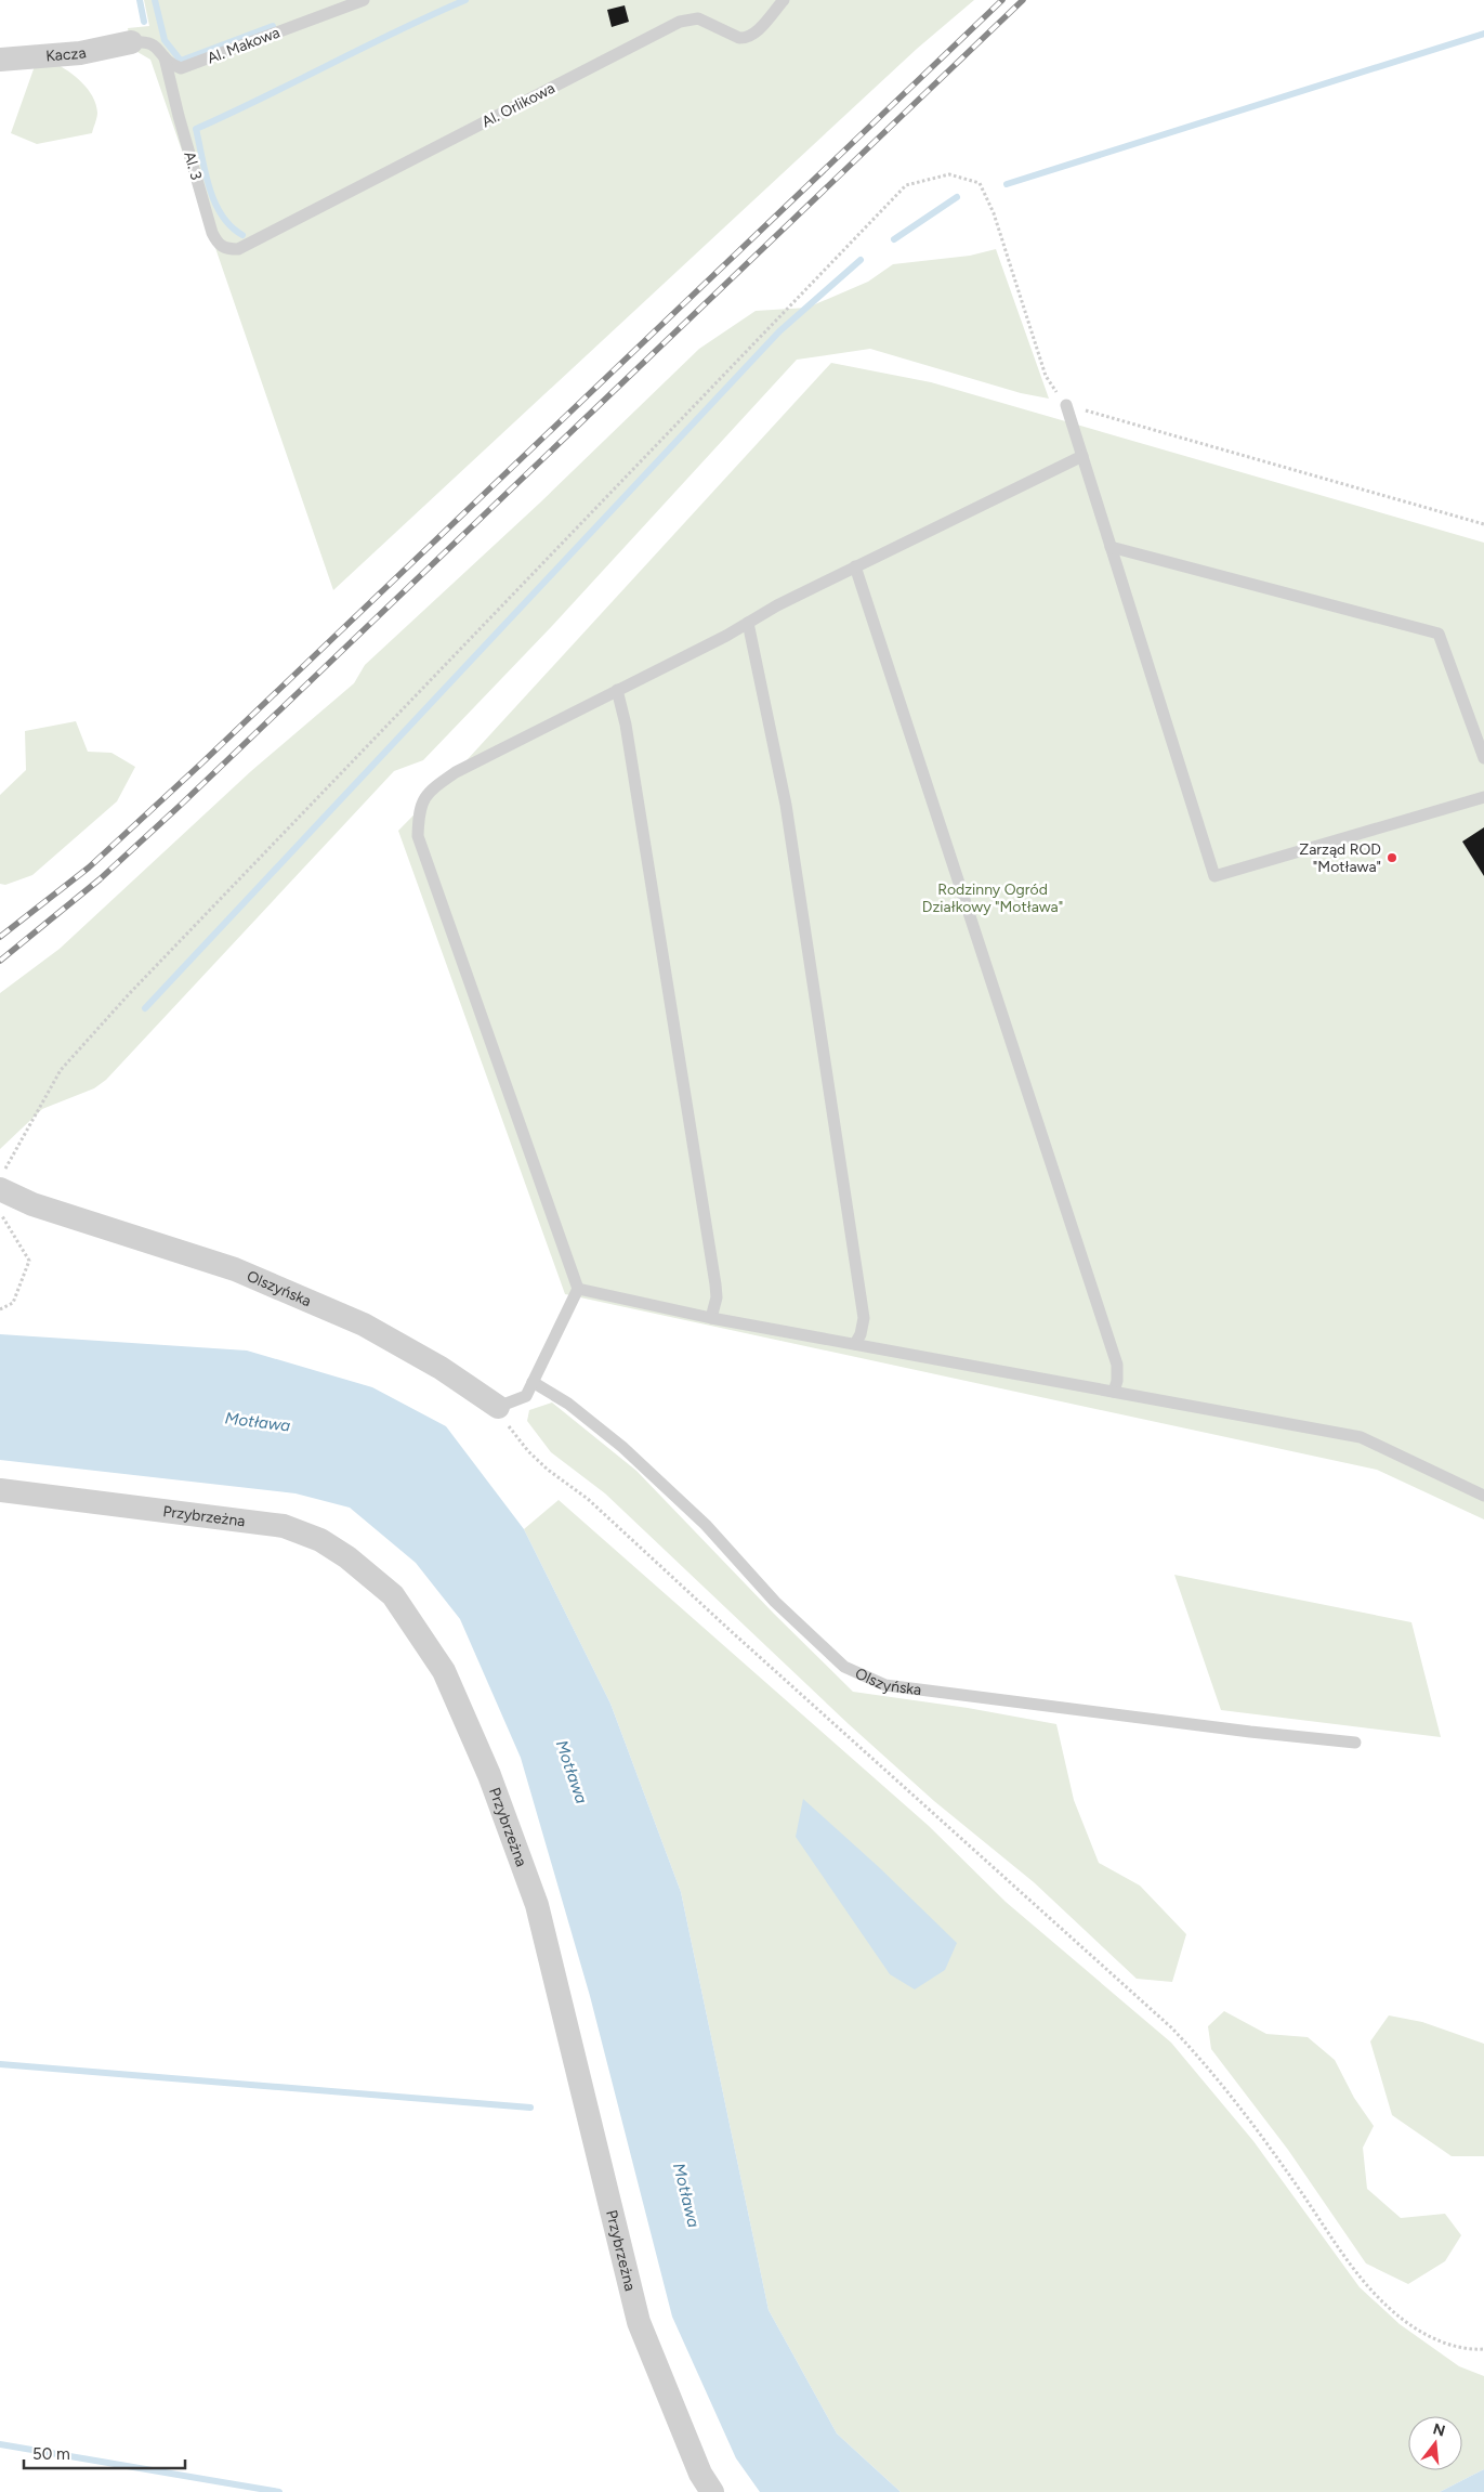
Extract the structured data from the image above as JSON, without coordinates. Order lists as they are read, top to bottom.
{
  "streets": {
    "street": ["Kacza", "Olszyńska", "Przybrzeżna"],
    "lane": ["Al. Makowa", "Al. Orlikowa", "Al. 3"]
  },
  "crossings": [
    ["Al. Makowa", "Kacza"],
    ["Al. Makowa", "Al. 3"],
    ["Al. Orlikowa", "Al. 3"]
  ],
  "water": ["Motława"],
  "parks": ["Rodzinny Ogród Działkowy \"Motława\""],
  "places": ["Zarząd ROD \"Motława\""],
  "scale_bar": "50 m",
  "north": "top"
}
